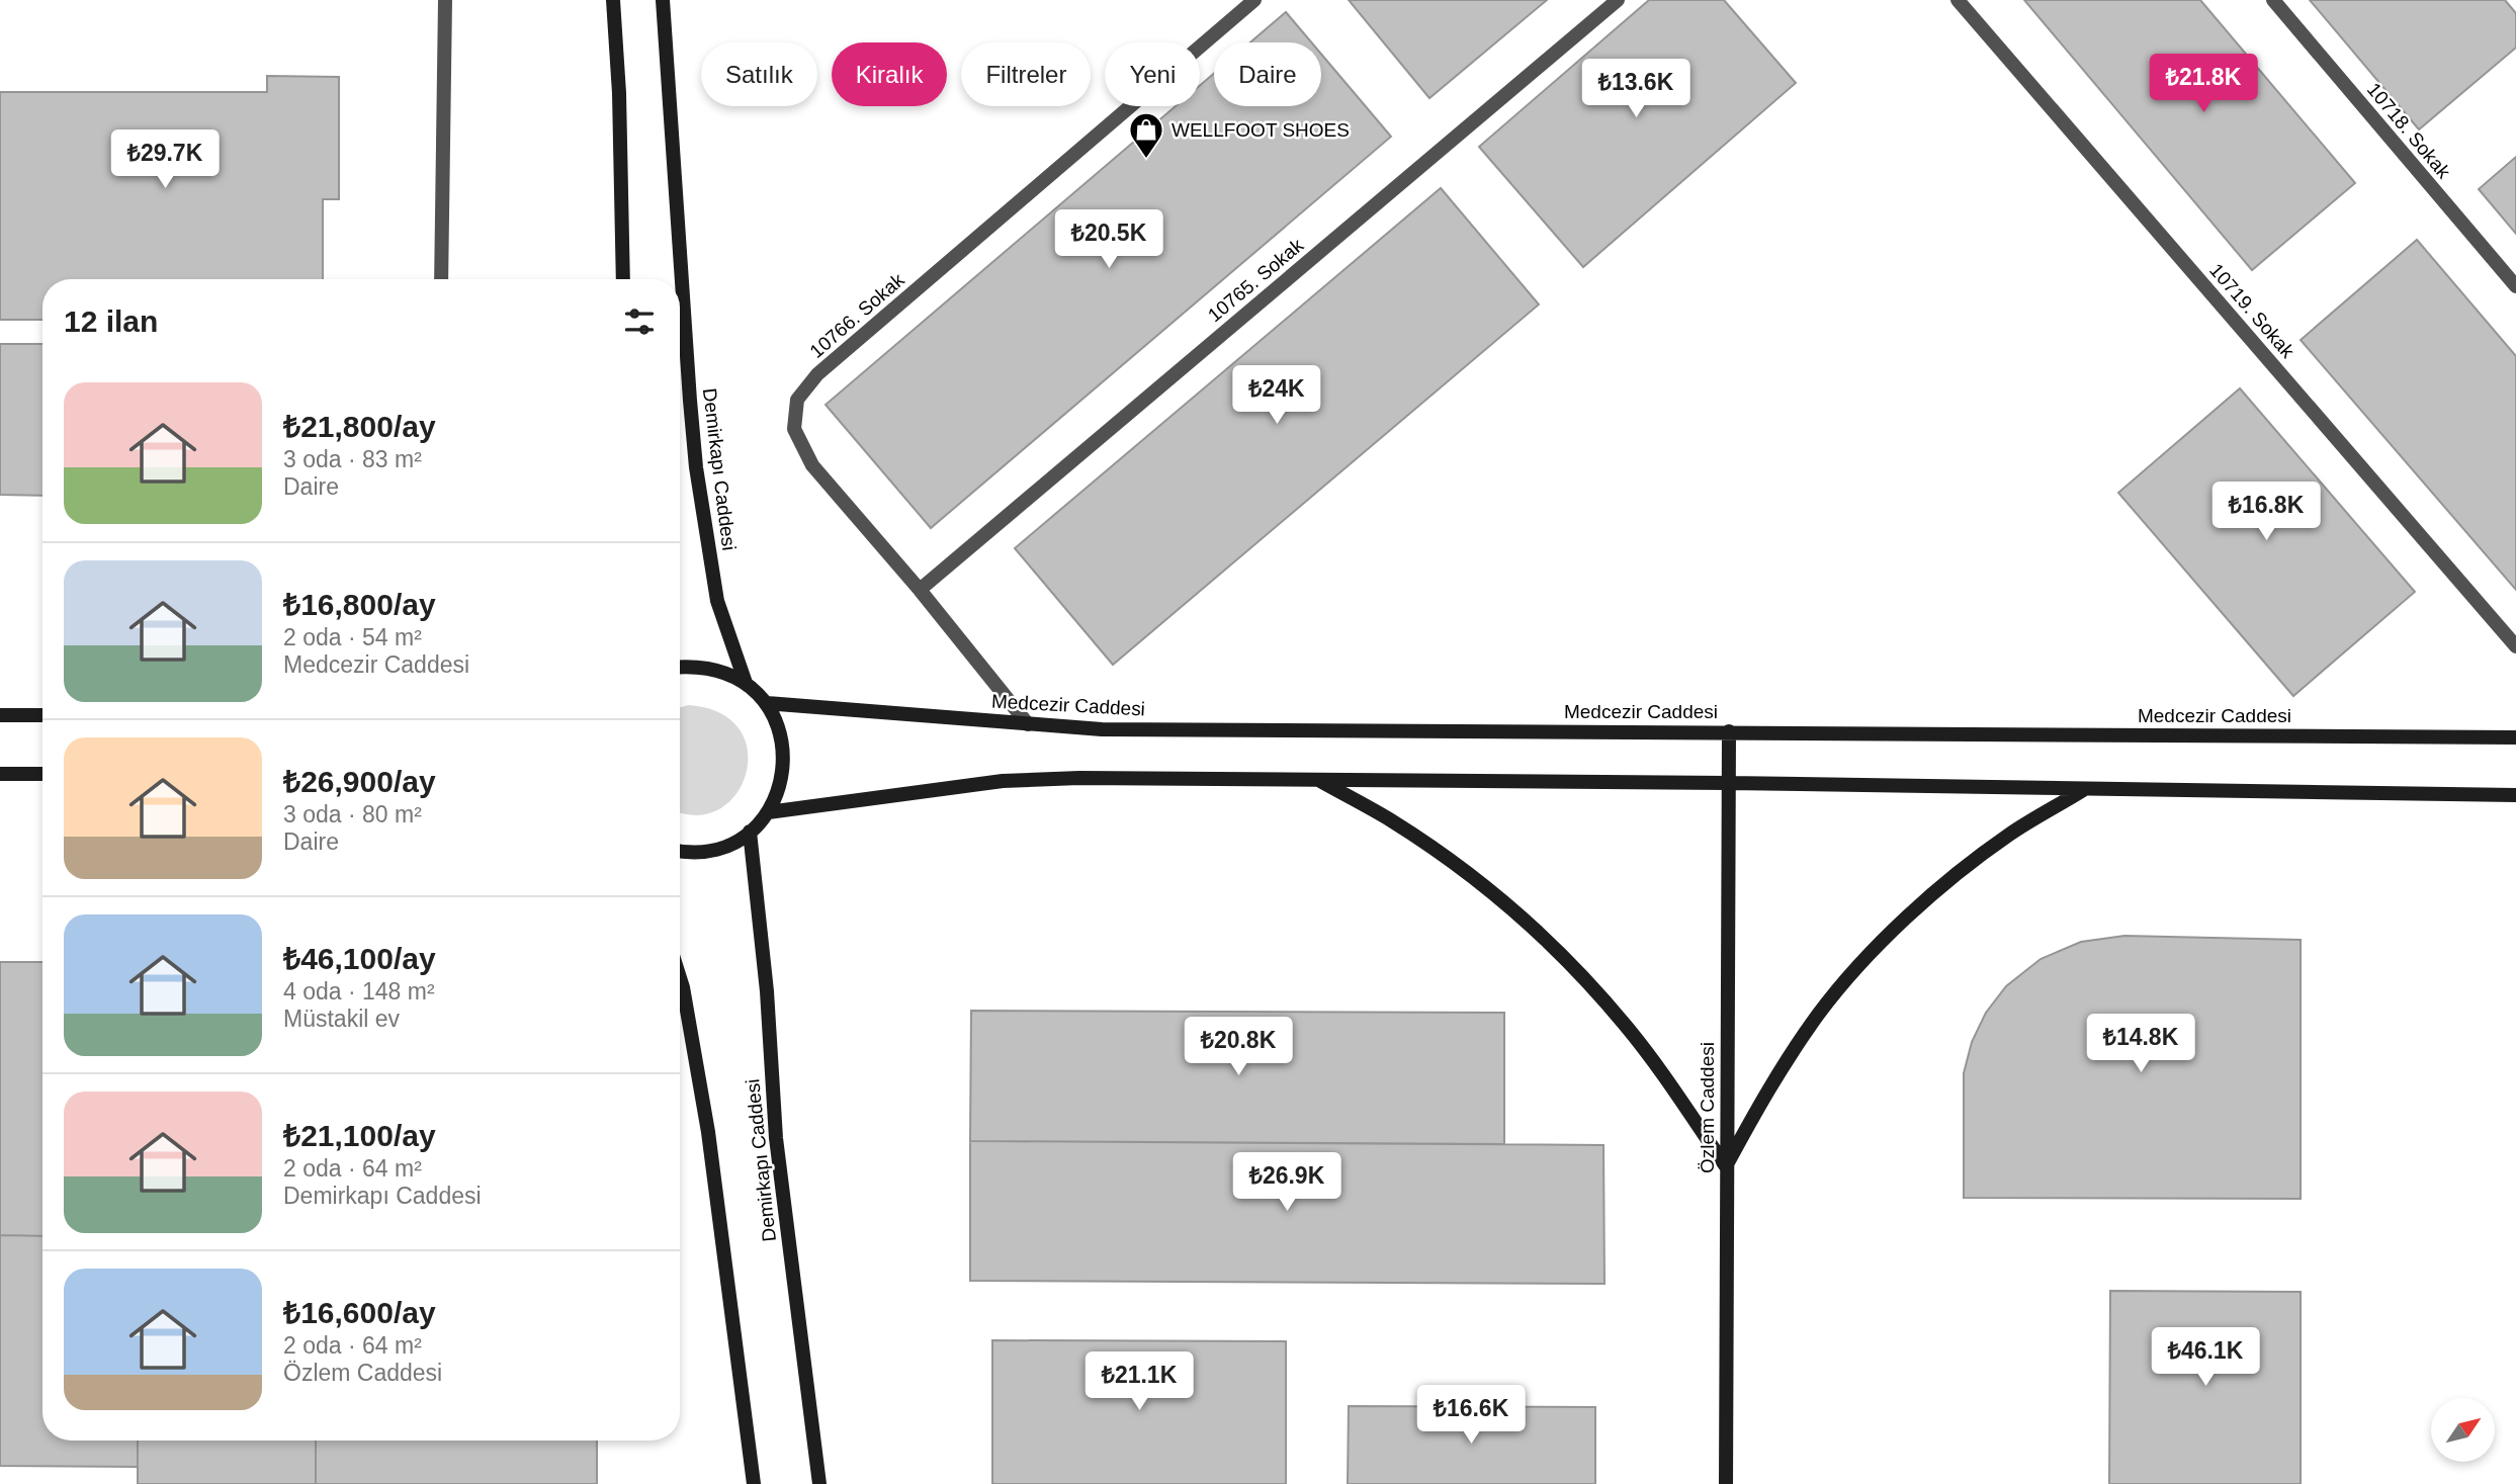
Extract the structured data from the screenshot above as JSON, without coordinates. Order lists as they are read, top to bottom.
{
  "streets": {
    "street": ["Demirkapı Caddesi", "Medcezir Caddesi", "Özlem Caddesi"],
    "lane": [
      "10718. Sokak",
      "10765. Sokak",
      "10719. Sokak",
      "10766. Sokak"
    ]
  },
  "crossings": [
    ["10765. Sokak", "10766. Sokak"],
    ["10766. Sokak", "Medcezir Caddesi"],
    ["Medcezir Caddesi", "Özlem Caddesi"]
  ],
  "places": {
    "shop": ["WELLFOOT SHOES"]
  },
  "north": "top right",
  "page": {
    "chip": [
      "Satılık",
      "Kiralık",
      "Filtreler",
      "Yeni",
      "Daire"
    ],
    "price": [
      "₺21.8K",
      "₺13.6K",
      "₺29.7K",
      "₺20.5K",
      "₺24K",
      "₺16.8K",
      "₺14.8K",
      "₺20.8K",
      "₺26.9K",
      "₺46.1K",
      "₺21.1K",
      "₺16.6K"
    ],
    "heading": "12 ilan",
    "list": [
      {
        "name": "₺21,800/ay",
        "note": "3 oda · 83 m² · Daire"
      },
      {
        "name": "₺16,800/ay",
        "note": "2 oda · 54 m² · Medcezir Caddesi"
      },
      {
        "name": "₺26,900/ay",
        "note": "3 oda · 80 m² · Daire"
      },
      {
        "name": "₺46,100/ay",
        "note": "4 oda · 148 m² · Müstakil ev"
      },
      {
        "name": "₺21,100/ay",
        "note": "2 oda · 64 m² · Demirkapı Caddesi"
      },
      {
        "name": "₺16,600/ay",
        "note": "2 oda · 64 m² · Özlem Caddesi"
      }
    ]
  }
}
